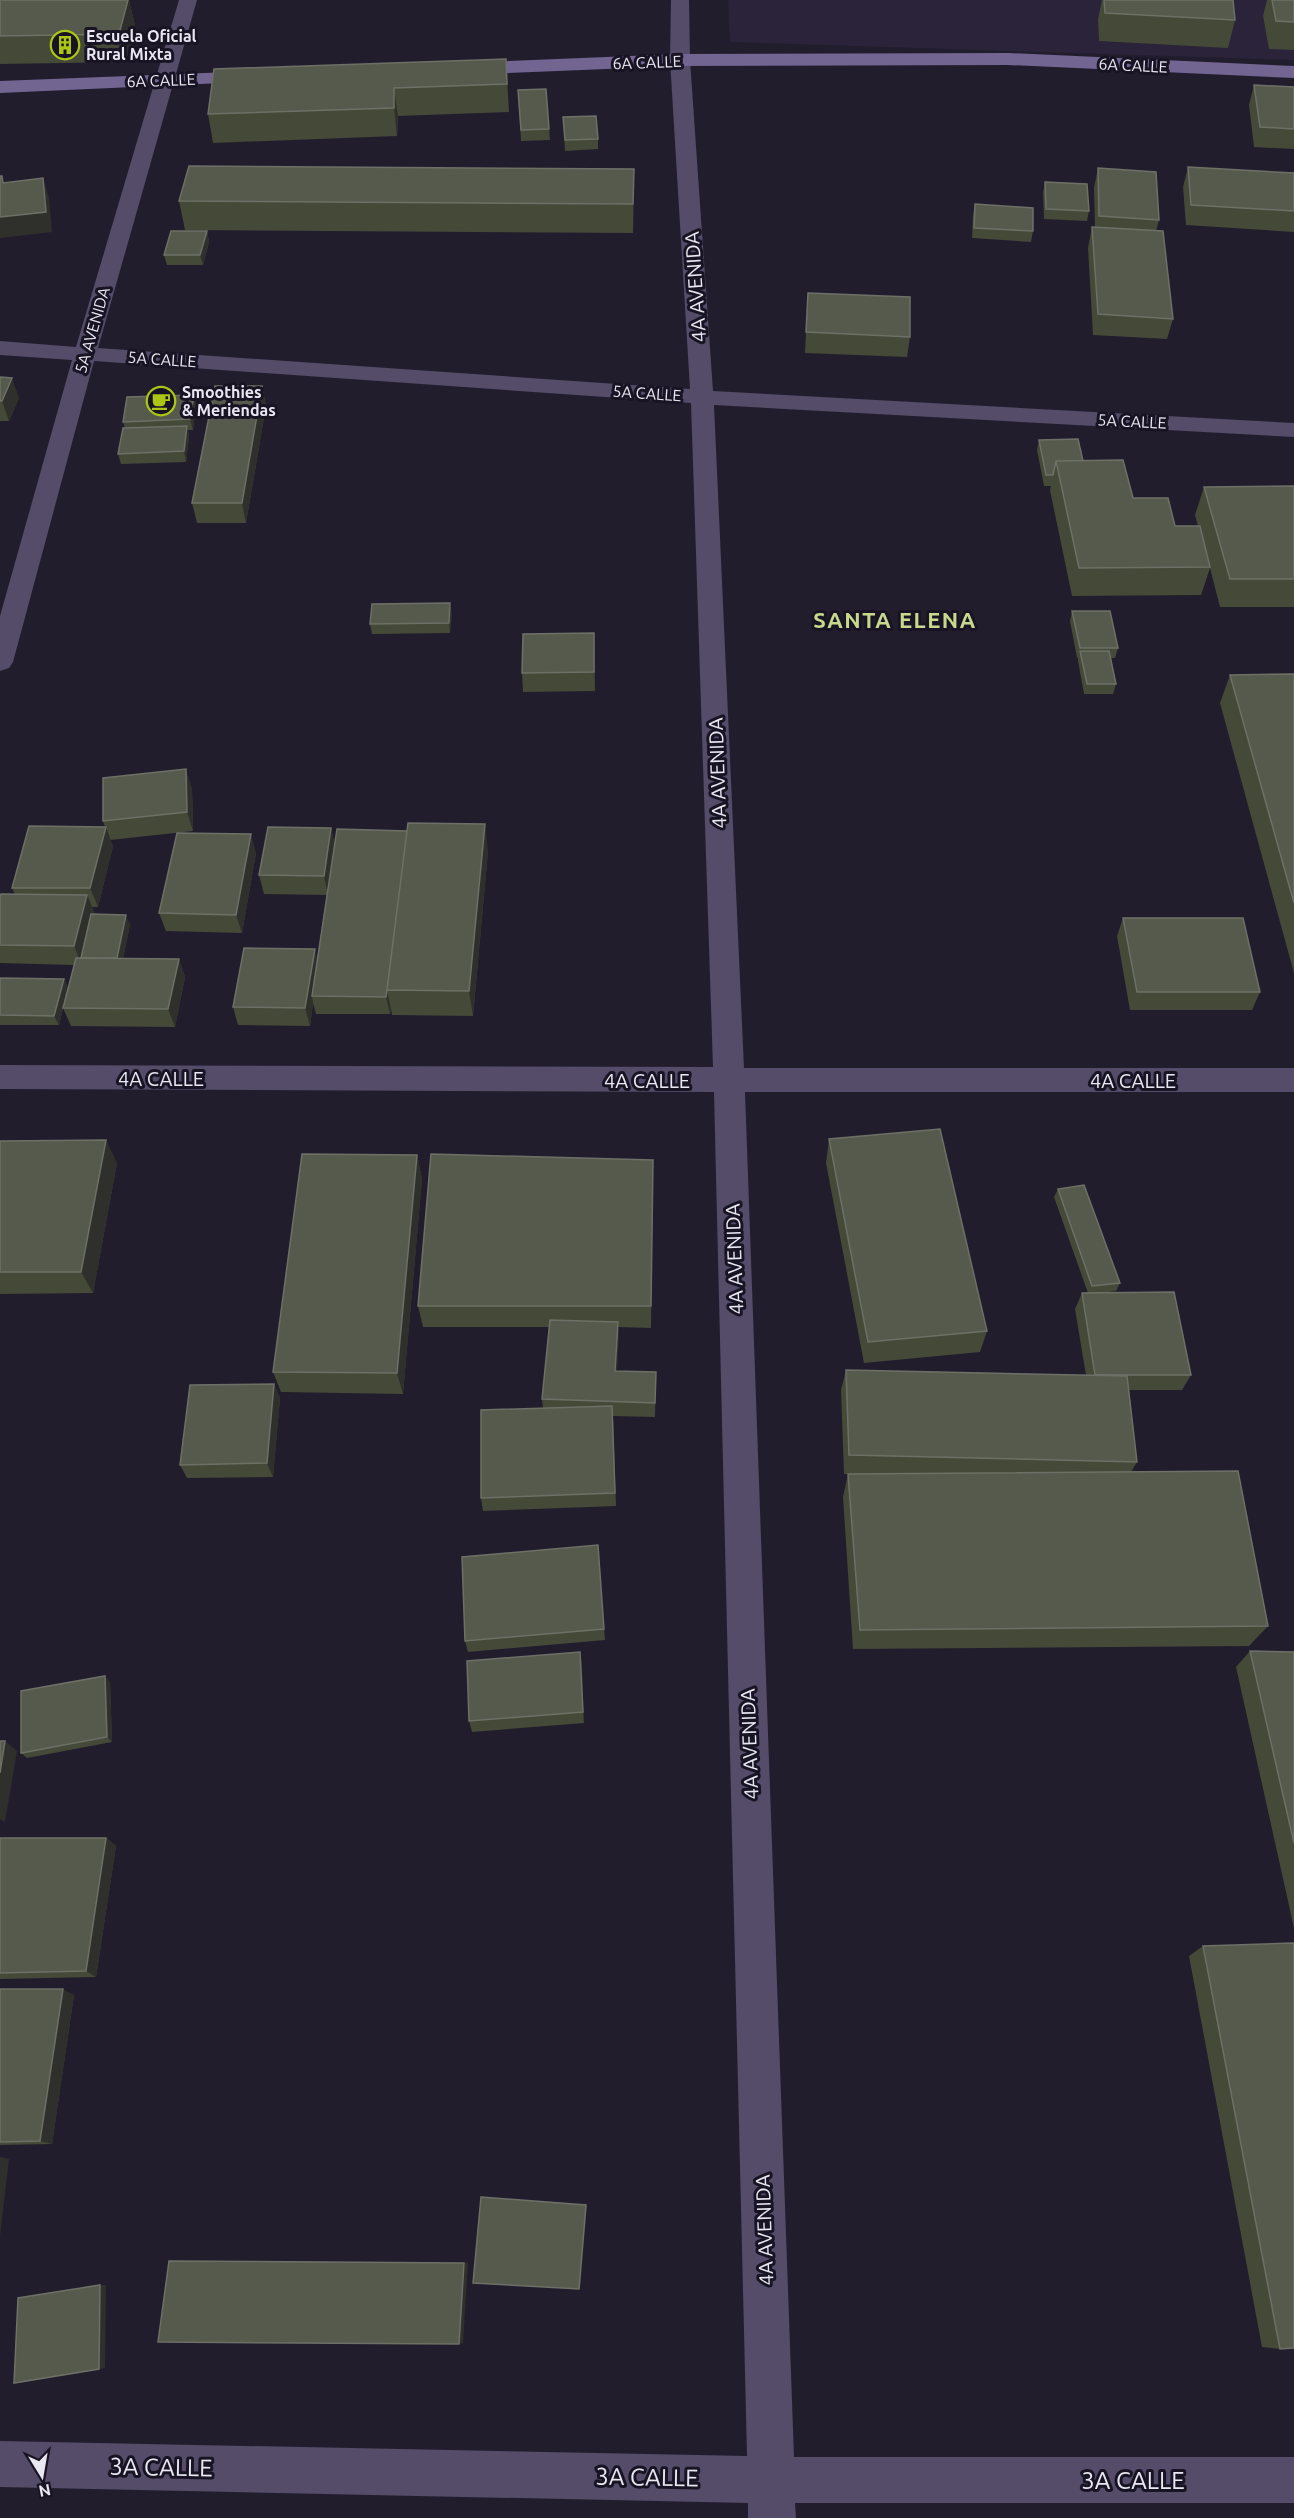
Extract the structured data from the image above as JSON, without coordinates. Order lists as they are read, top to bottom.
{
  "streets": {
    "main road": ["6A CALLE"],
    "street": [
      "4A AVENIDA",
      "5A AVENIDA",
      "5A CALLE",
      "4A CALLE",
      "3A CALLE"
    ]
  },
  "crossings": [
    ["6A CALLE", "4A AVENIDA"],
    ["6A CALLE", "5A AVENIDA"],
    ["4A AVENIDA", "5A CALLE"],
    ["4A AVENIDA", "4A CALLE"],
    ["4A AVENIDA", "3A CALLE"],
    ["5A AVENIDA", "5A CALLE"]
  ],
  "districts": ["SANTA ELENA"],
  "places": {
    "building": ["Escuela Oficial Rural Mixta"],
    "cafe": ["Smoothies & Meriendas"]
  },
  "north": "bottom"
}
